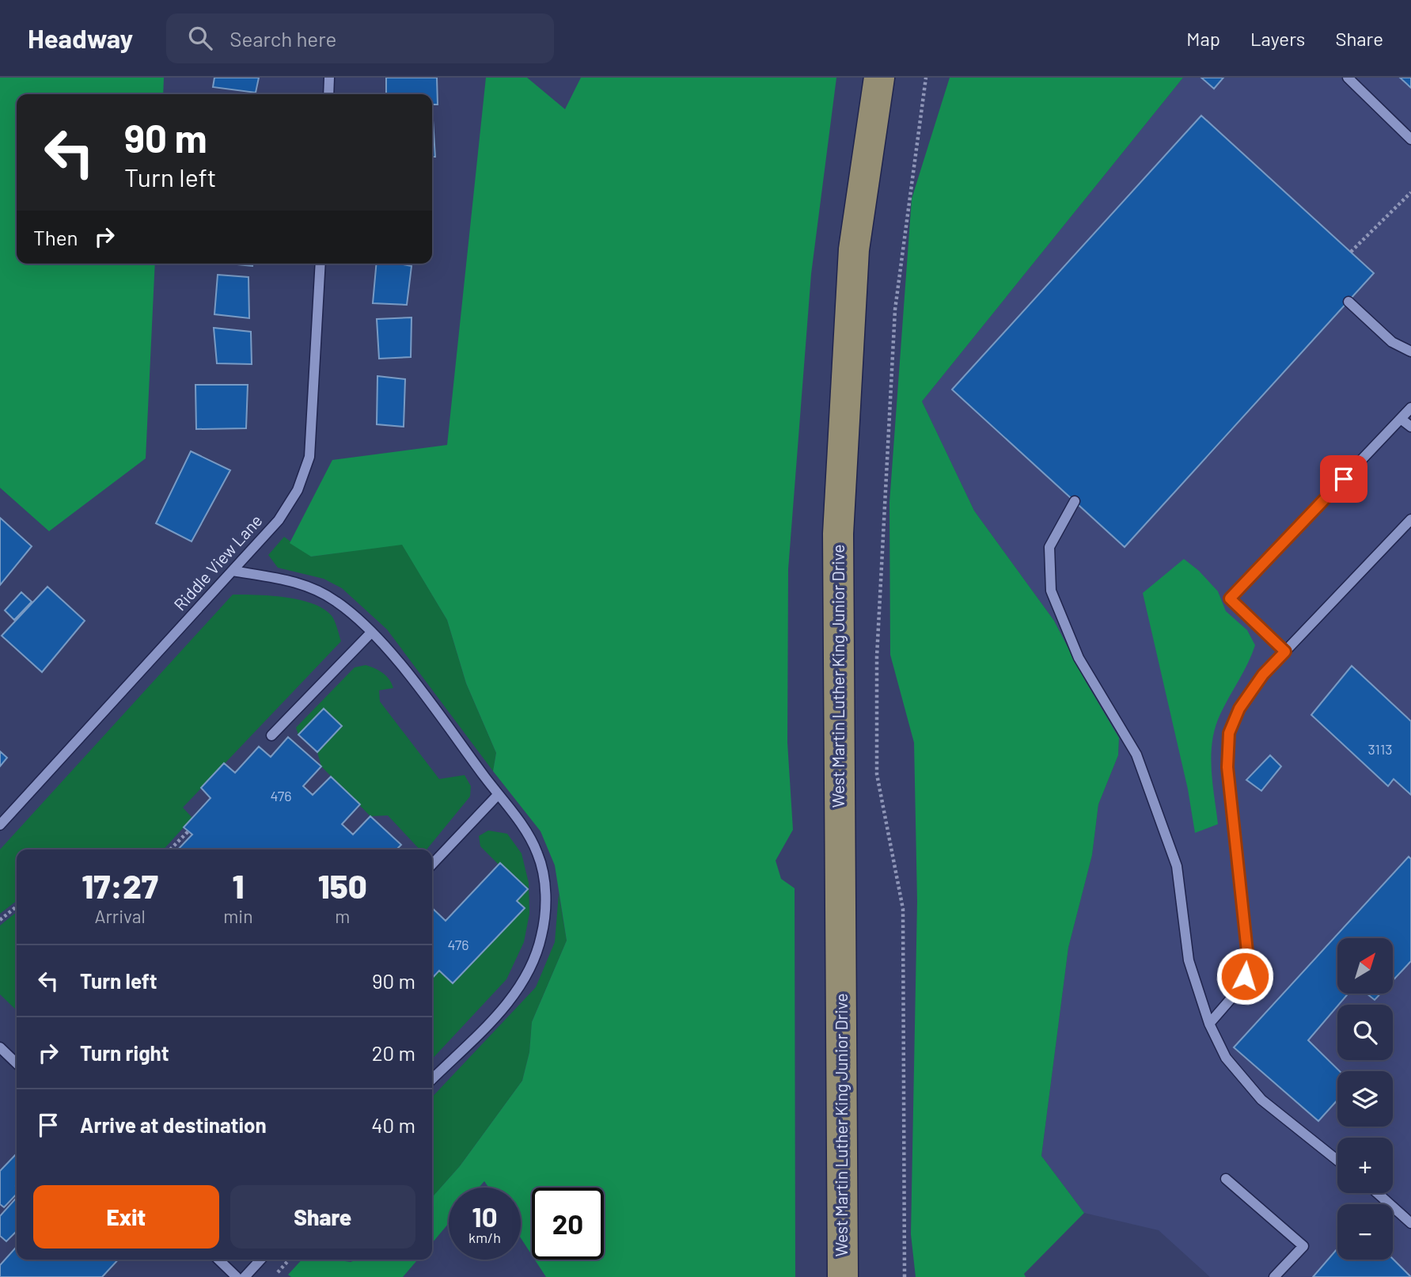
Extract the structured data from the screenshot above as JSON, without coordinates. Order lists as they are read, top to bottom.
{
  "streets": {
    "main road": ["West Martin Luther King Junior Drive"],
    "street": ["Riddle View Lane"]
  },
  "house_numbers": ["3113", "476", "476"],
  "north": "top right",
  "page": {
    "header": "Headway",
    "search": "Search here",
    "nav": ["Map", "Layers", "Share"],
    "turn": ["90 m", "Turn left"],
    "then": "Then",
    "eta": [
      "17:27",
      "Arrival",
      "1",
      "min",
      "150",
      "m"
    ],
    "map_buttons": ["+", "−"],
    "list": [
      {
        "name": "Turn left",
        "value": "90 m"
      },
      {
        "name": "Turn right",
        "value": "20 m"
      },
      {
        "name": "Arrive at destination",
        "value": "40 m"
      }
    ],
    "buttons": ["Exit", "Share"],
    "speed": "10 km/h",
    "limit": "20"
  }
}
